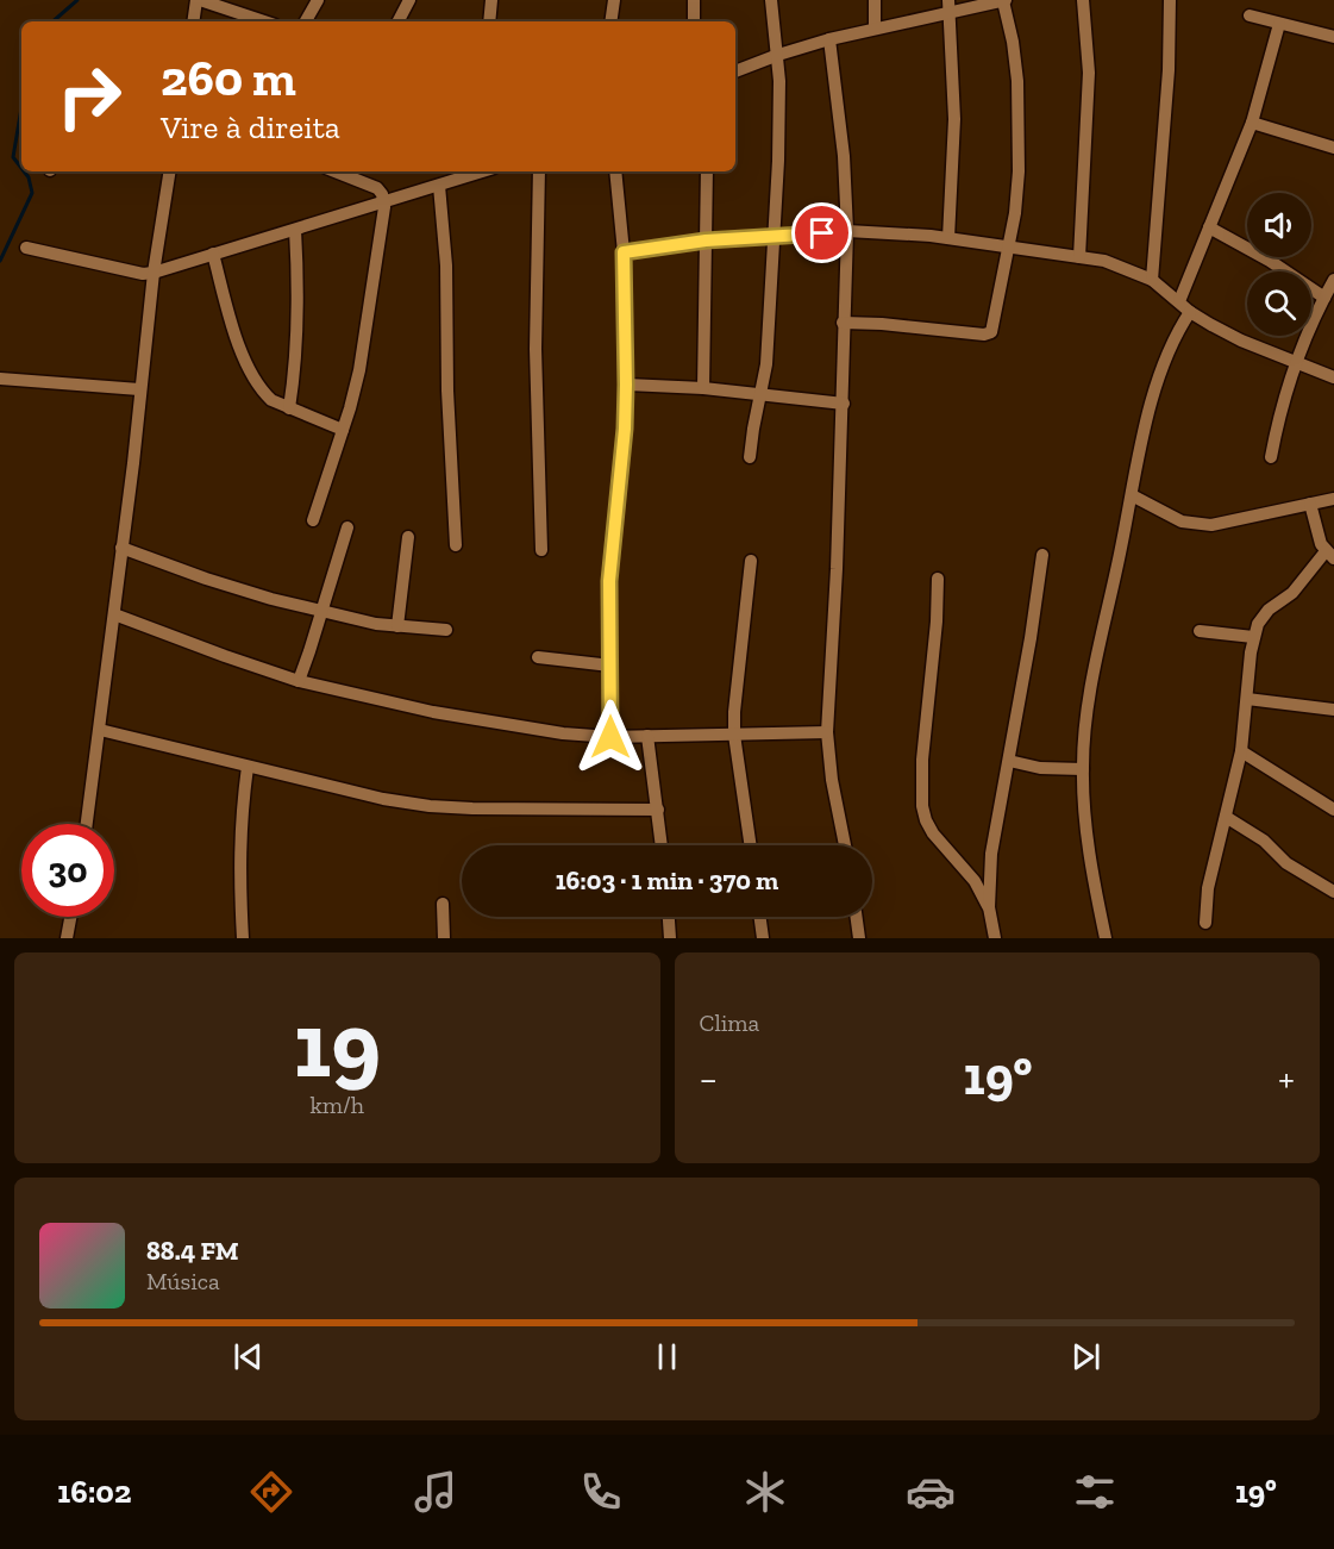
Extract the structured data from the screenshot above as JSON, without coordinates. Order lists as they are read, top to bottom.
{
  "page": {
    "turn": ["260 m", "Vire à direita"],
    "limit": "30",
    "trip": "16:03 · 1 min · 370 m",
    "tile": [
      ["19", "km/h"],
      "Clima"
    ],
    "heat": ["−", "19°", "+"],
    "song": ["88.4 FM", "Música"],
    "tabs": ["16:02", "19°"]
  }
}
